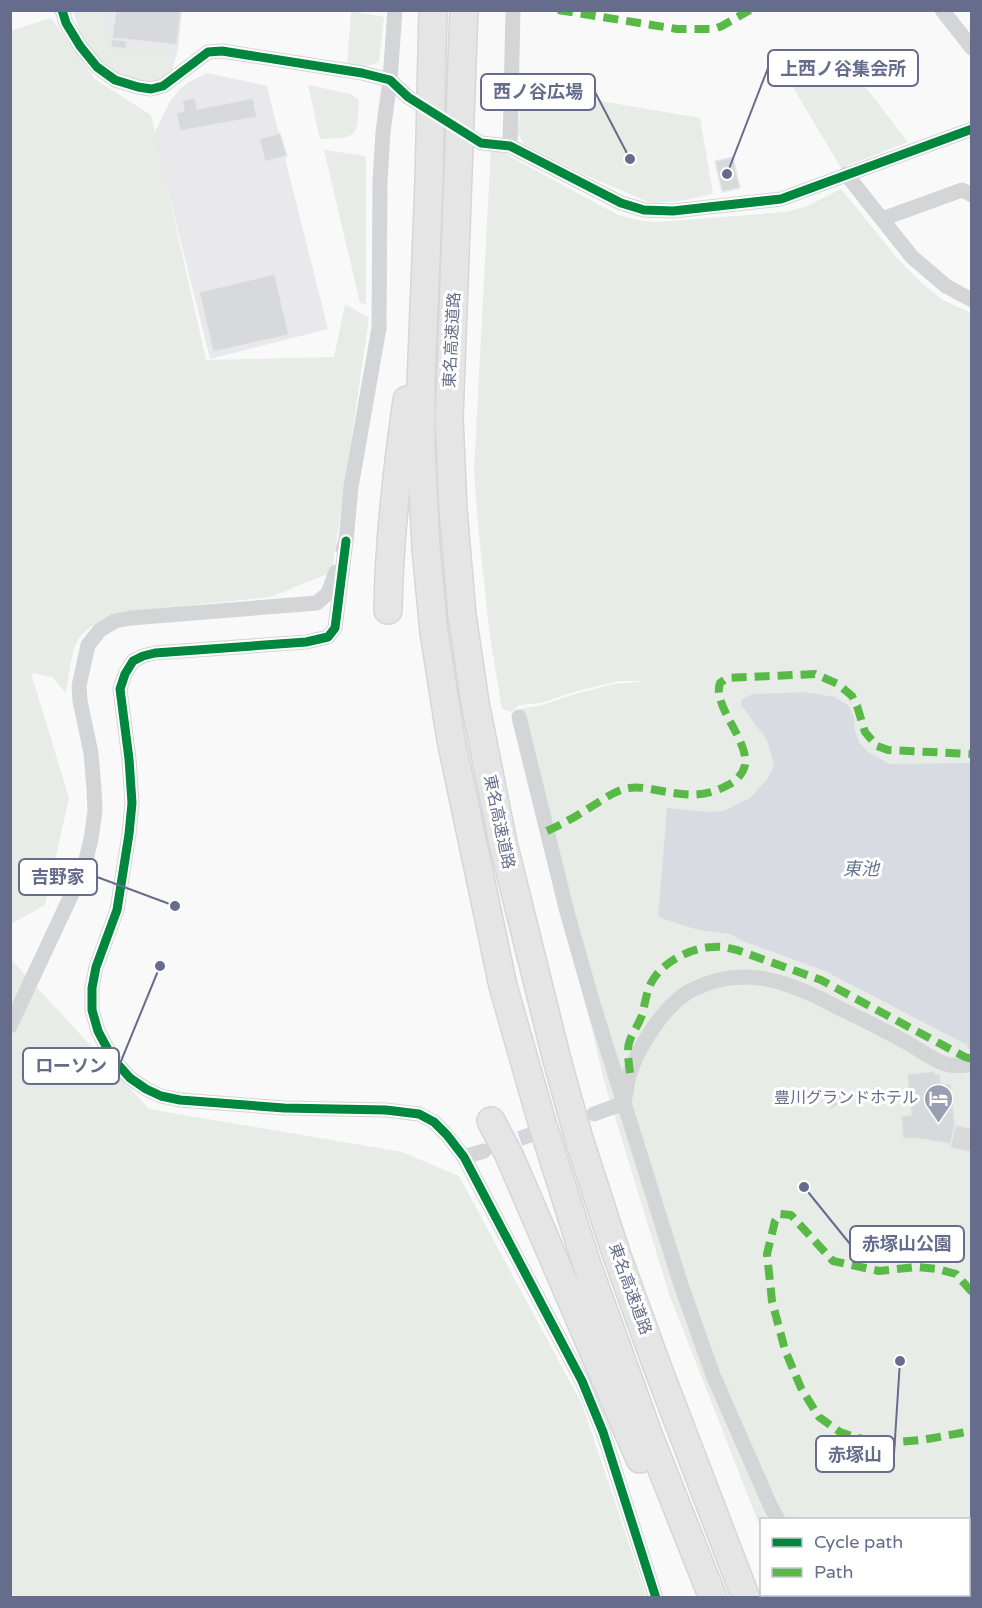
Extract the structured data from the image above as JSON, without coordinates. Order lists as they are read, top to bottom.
{
  "streets": {
    "highway": ["東名高速道路"]
  },
  "water": ["東池"],
  "places": {
    "other": [
      "西ノ谷広場",
      "上西ノ谷集会所",
      "吉野家",
      "ローソン",
      "赤塚山公園",
      "赤塚山"
    ],
    "hotel": ["豊川グランドホテル"]
  },
  "legend": ["Cycle path", "Path"]
}
